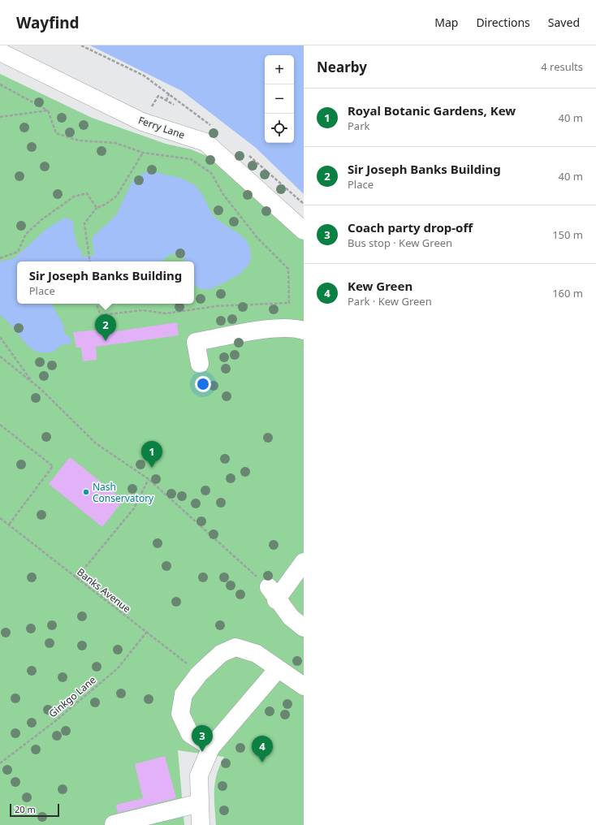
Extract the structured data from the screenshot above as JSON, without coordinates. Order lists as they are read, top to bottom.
{
  "streets": {
    "street": ["Ferry Lane"],
    "path": ["Banks Avenue", "Ginkgo Lane"]
  },
  "crossings": [
    ["Banks Avenue", "Ginkgo Lane"]
  ],
  "places": ["Nash Conservatory"],
  "scale_bar": "20 m",
  "page": {
    "header": "Wayfind",
    "nav": ["Map", "Directions", "Saved"],
    "heading": ["Nearby", "4 results"],
    "map_buttons": ["+", "−"],
    "list": [
      {
        "mark": "1",
        "name": "Royal Botanic Gardens, Kew",
        "note": "Park",
        "value": "40 m"
      },
      {
        "mark": "2",
        "name": "Sir Joseph Banks Building",
        "note": "Place",
        "value": "40 m"
      },
      {
        "mark": "3",
        "name": "Coach party drop-off",
        "note": "Bus stop · Kew Green",
        "value": "150 m"
      },
      {
        "mark": "4",
        "name": "Kew Green",
        "note": "Park · Kew Green",
        "value": "160 m"
      }
    ],
    "popup": ["Sir Joseph Banks Building", "Place"],
    "pins": [
      "2",
      "1",
      "3",
      "4"
    ],
    "scale": "20 m"
  }
}
